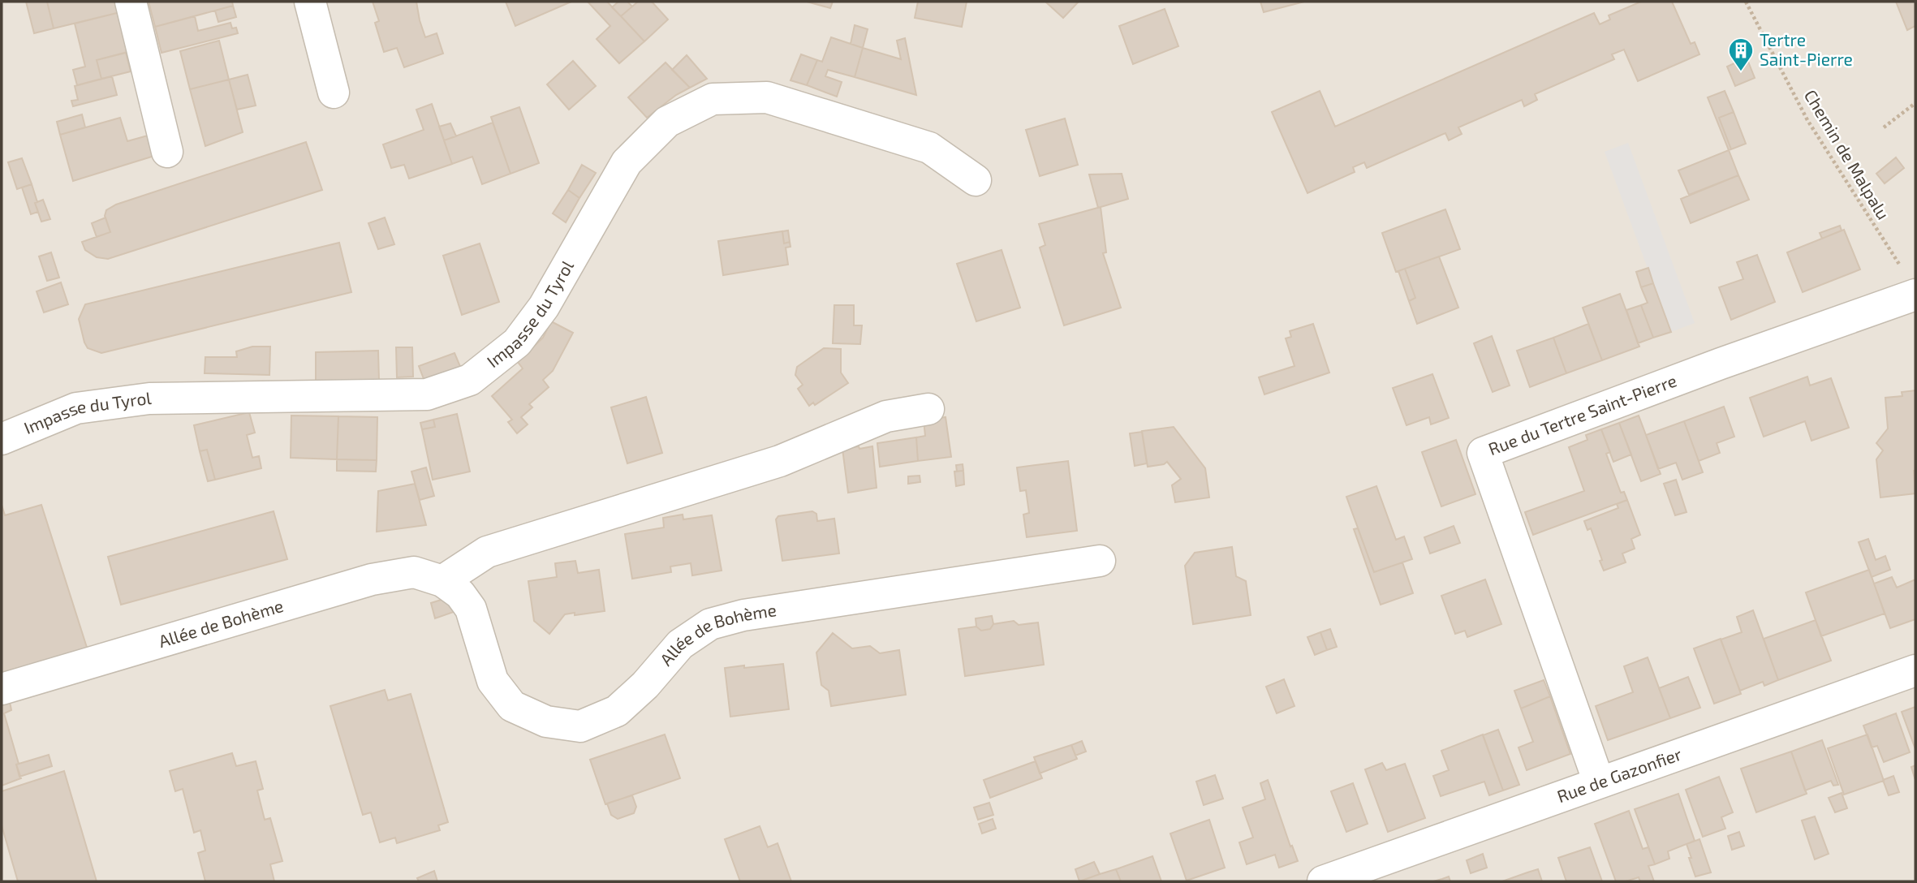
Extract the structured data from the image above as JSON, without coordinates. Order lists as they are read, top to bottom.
{
  "streets": {
    "street": [
      "Impasse du Tyrol",
      "Rue du Tertre Saint-Pierre",
      "Allée de Bohème",
      "Rue de Gazonfier"
    ],
    "path": ["Chemin de Malpalu"]
  },
  "crossings": [
    ["Chemin de Malpalu", "Rue du Tertre Saint-Pierre"],
    ["Rue du Tertre Saint-Pierre", "Rue de Gazonfier"]
  ],
  "places": {
    "building": ["Tertre Saint-Pierre"]
  }
}
